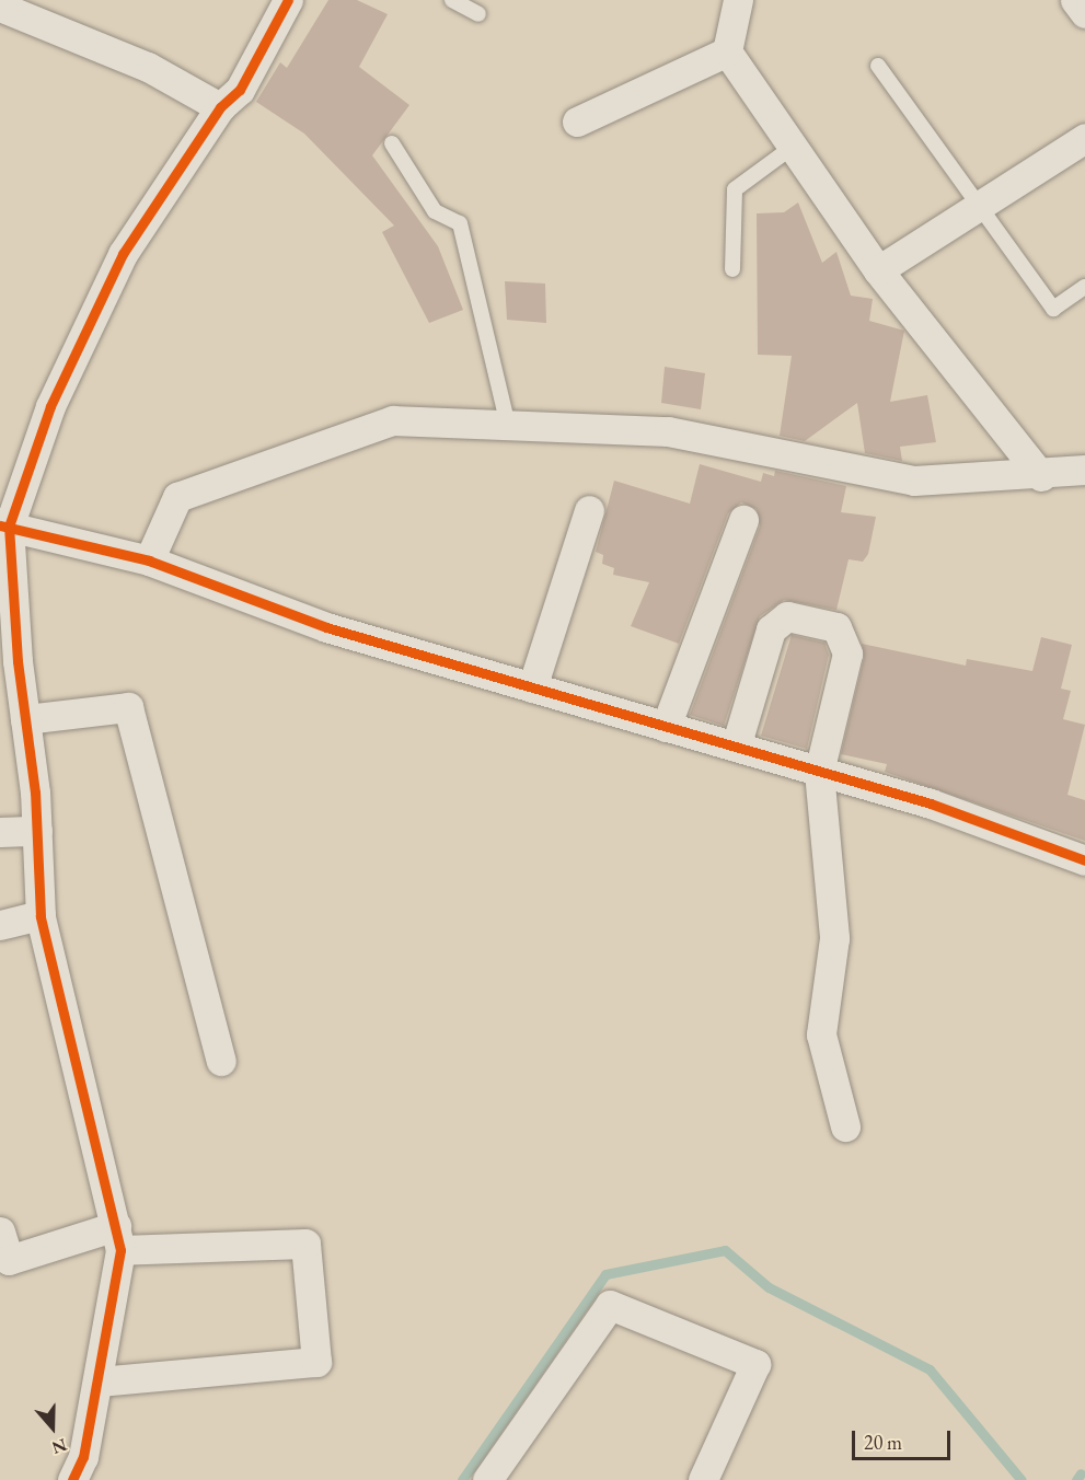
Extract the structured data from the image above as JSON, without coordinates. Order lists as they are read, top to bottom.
{
  "scale_bar": "20 m",
  "north": "bottom"
}
